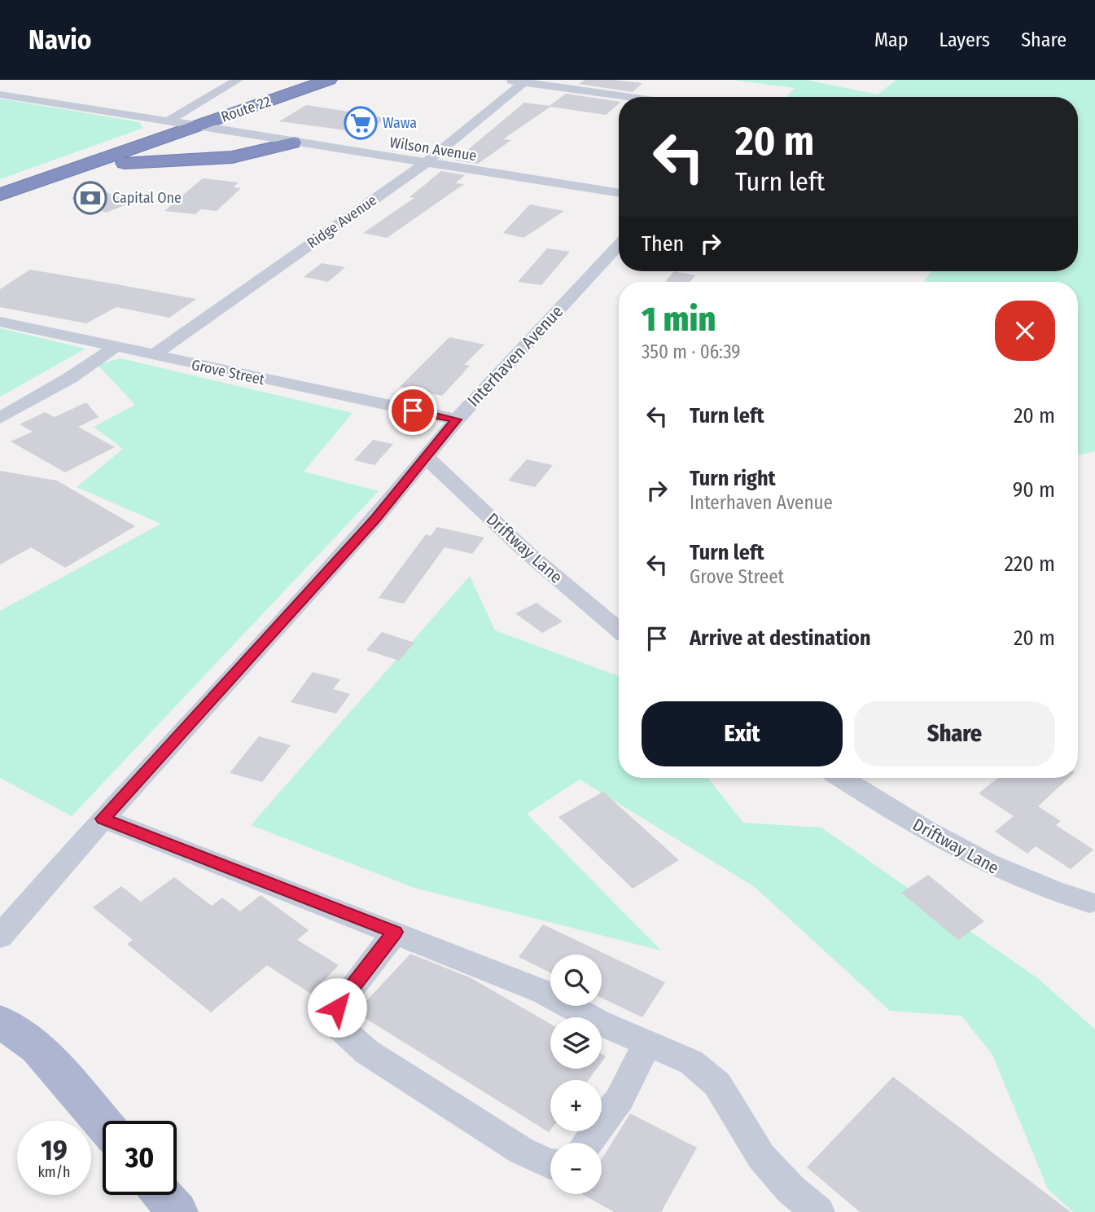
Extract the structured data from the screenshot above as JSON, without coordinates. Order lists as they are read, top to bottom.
{
  "streets": {
    "highway": ["Route 22"],
    "street": [
      "Wilson Avenue",
      "Ridge Avenue",
      "Interhaven Avenue",
      "Grove Street",
      "Driftway Lane"
    ]
  },
  "crossings": [
    ["Route 22", "Wilson Avenue"],
    ["Wilson Avenue", "Ridge Avenue"],
    ["Ridge Avenue", "Grove Street"],
    ["Interhaven Avenue", "Grove Street"],
    ["Interhaven Avenue", "Driftway Lane"]
  ],
  "places": {
    "supermarket": ["Wawa"],
    "bank": ["Capital One"]
  },
  "page": {
    "header": "Navio",
    "nav": ["Map", "Layers", "Share"],
    "turn": ["20 m", "Turn left"],
    "then": "Then",
    "heading": ["1 min", "350 m · 06:39"],
    "list": [
      {
        "name": "Turn left",
        "value": "20 m"
      },
      {
        "name": "Turn right",
        "note": "Interhaven Avenue",
        "value": "90 m"
      },
      {
        "name": "Turn left",
        "note": "Grove Street",
        "value": "220 m"
      },
      {
        "name": "Arrive at destination",
        "value": "20 m"
      }
    ],
    "buttons": ["Exit", "Share"],
    "map_buttons": ["+", "−"],
    "speed": "19 km/h",
    "limit": "30"
  }
}
